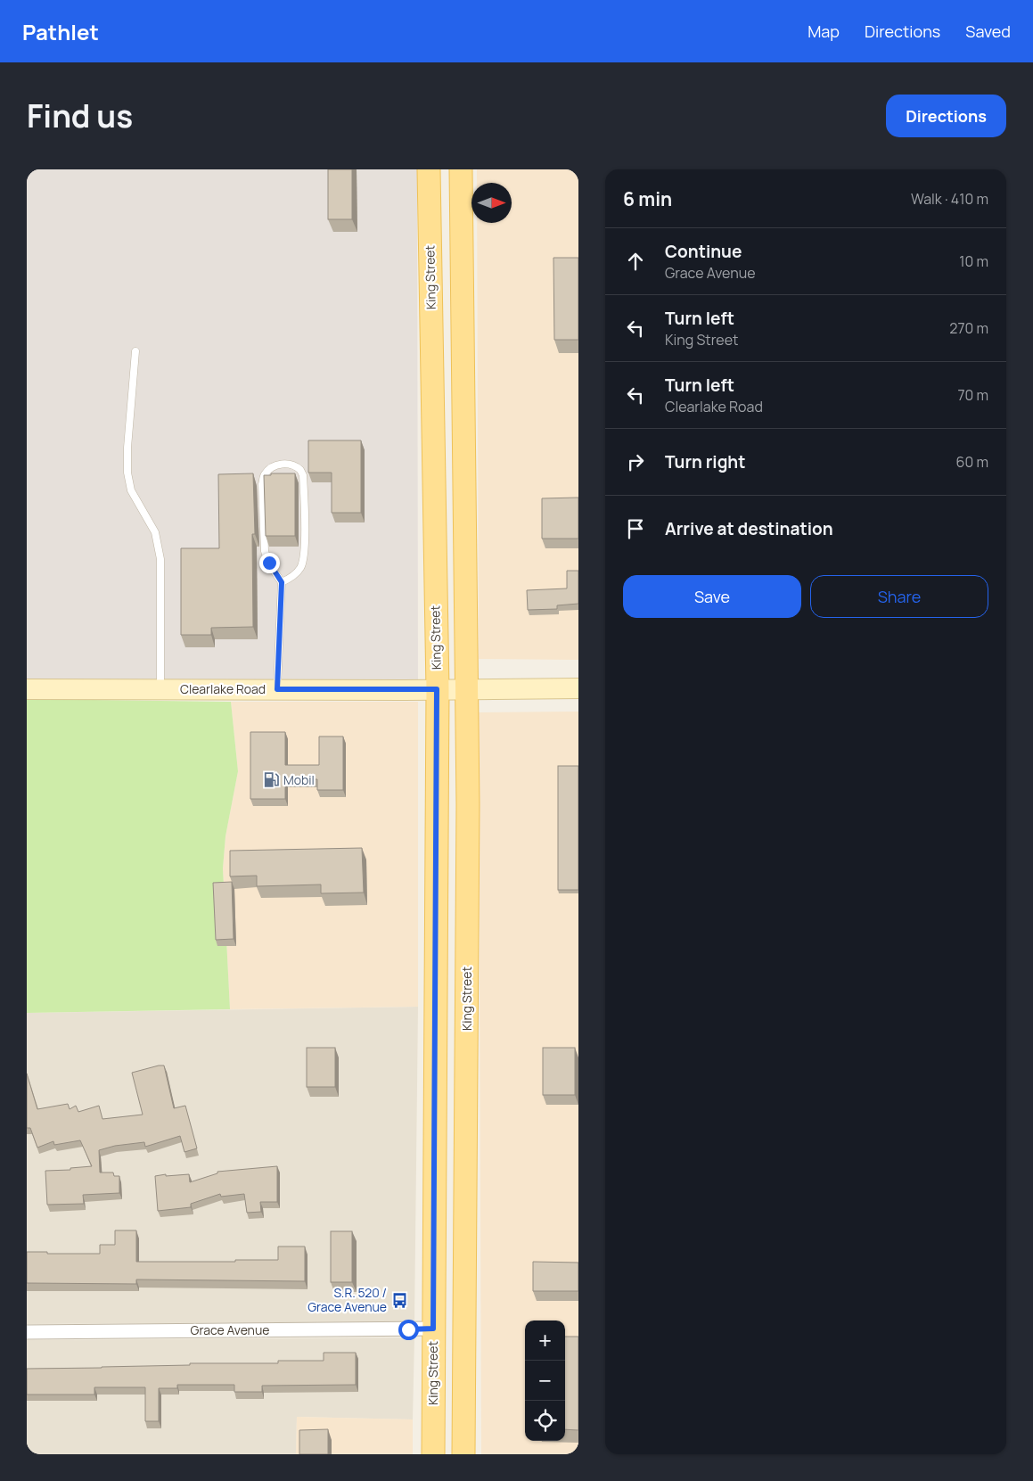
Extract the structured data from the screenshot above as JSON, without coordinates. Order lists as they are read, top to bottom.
{
  "streets": {
    "main road": ["King Street"],
    "street": ["Clearlake Road", "Grace Avenue"]
  },
  "crossings": [
    ["King Street", "Clearlake Road"],
    ["King Street", "Grace Avenue"]
  ],
  "places": {
    "fuel station": ["Mobil"],
    "bus stop": ["S.R. 520 / Grace Avenue"]
  },
  "north": "right",
  "page": {
    "header": "Pathlet",
    "nav": ["Map", "Directions", "Saved"],
    "title": "Find us",
    "buttons": [
      "Directions",
      ["Save", "Share"]
    ],
    "heading": ["6 min", "Walk · 410 m"],
    "list": [
      ["Continue", "Grace Avenue", "10 m"],
      ["Turn left", "King Street", "270 m"],
      ["Turn left", "Clearlake Road", "70 m"],
      ["Turn right", "60 m"],
      "Arrive at destination"
    ],
    "map_buttons": ["+", "−"]
  }
}
